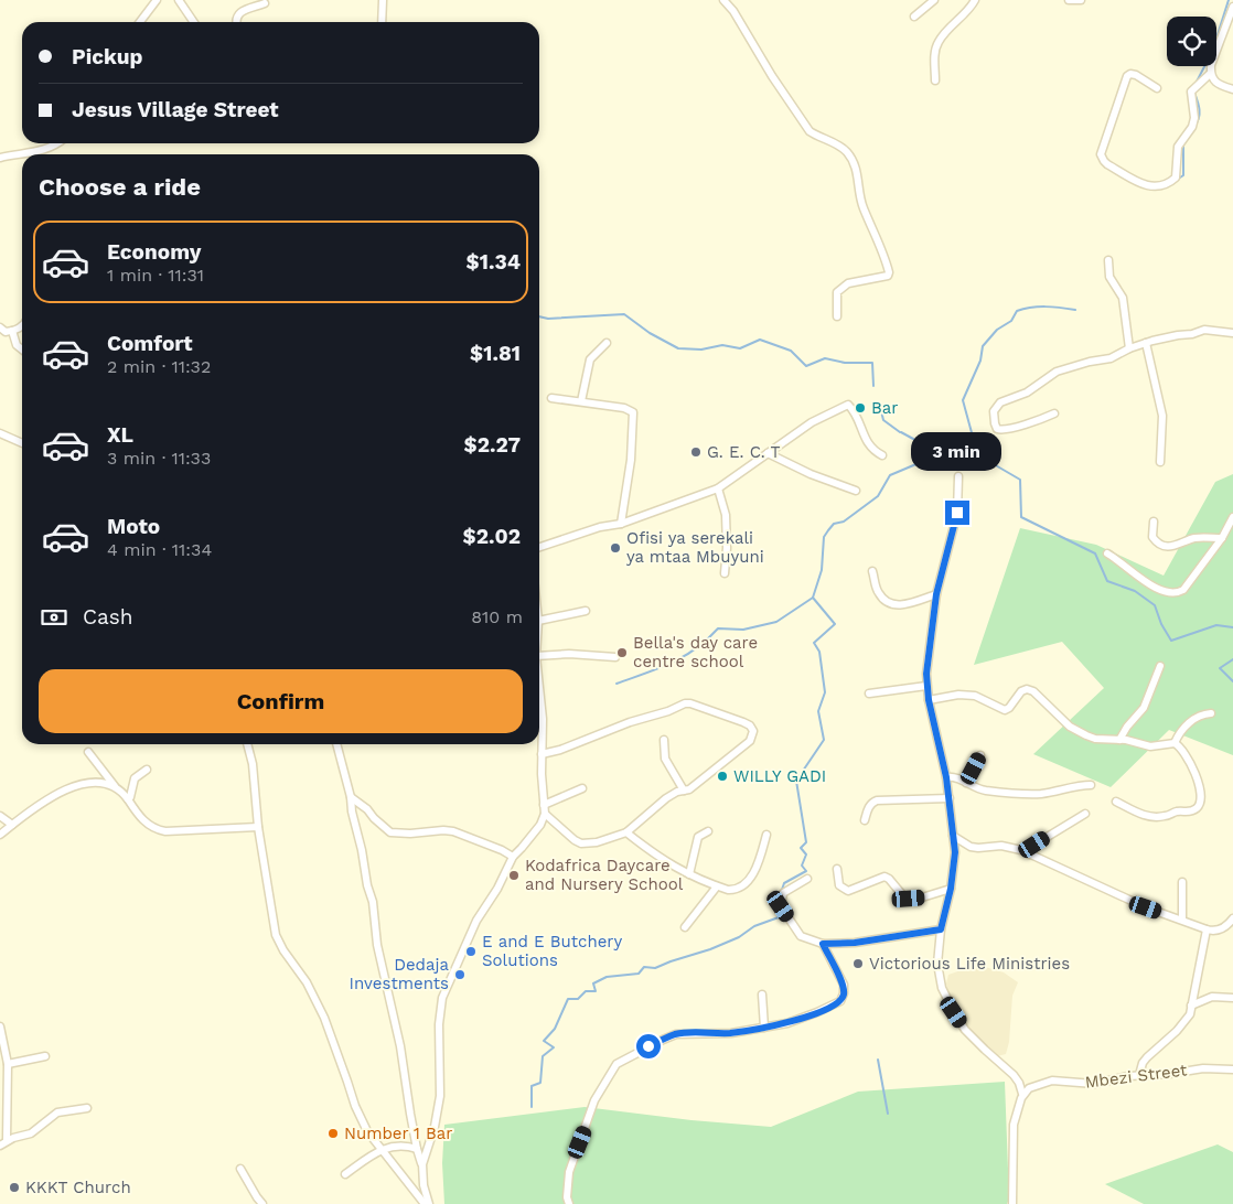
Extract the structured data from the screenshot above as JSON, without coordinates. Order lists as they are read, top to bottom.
{
  "streets": {
    "street": ["Mbezi Street"]
  },
  "places": [
    "Bar",
    "G. E. C. T",
    "Ofisi ya serekali ya mtaa Mbuyuni",
    "Bella's day care centre school",
    "WILLY GADI",
    "Kodafrica Daycare and Nursery School",
    "E and E Butchery Solutions",
    "Victorious Life Ministries",
    "Dedaja Investments",
    "Number 1 Bar",
    "KKKT Church"
  ],
  "page": {
    "banner": ["Pickup", "Jesus Village Street"],
    "heading": "Choose a ride",
    "list": [
      {
        "name": "Economy",
        "note": "1 min · 11:31",
        "value": "$1.34"
      },
      {
        "name": "Comfort",
        "note": "2 min · 11:32",
        "value": "$1.81"
      },
      {
        "name": "XL",
        "note": "3 min · 11:33",
        "value": "$2.27"
      },
      {
        "name": "Moto",
        "note": "4 min · 11:34",
        "value": "$2.02"
      }
    ],
    "bubble": "3 min",
    "pay": ["Cash", "810 m"],
    "buttons": "Confirm"
  }
}
